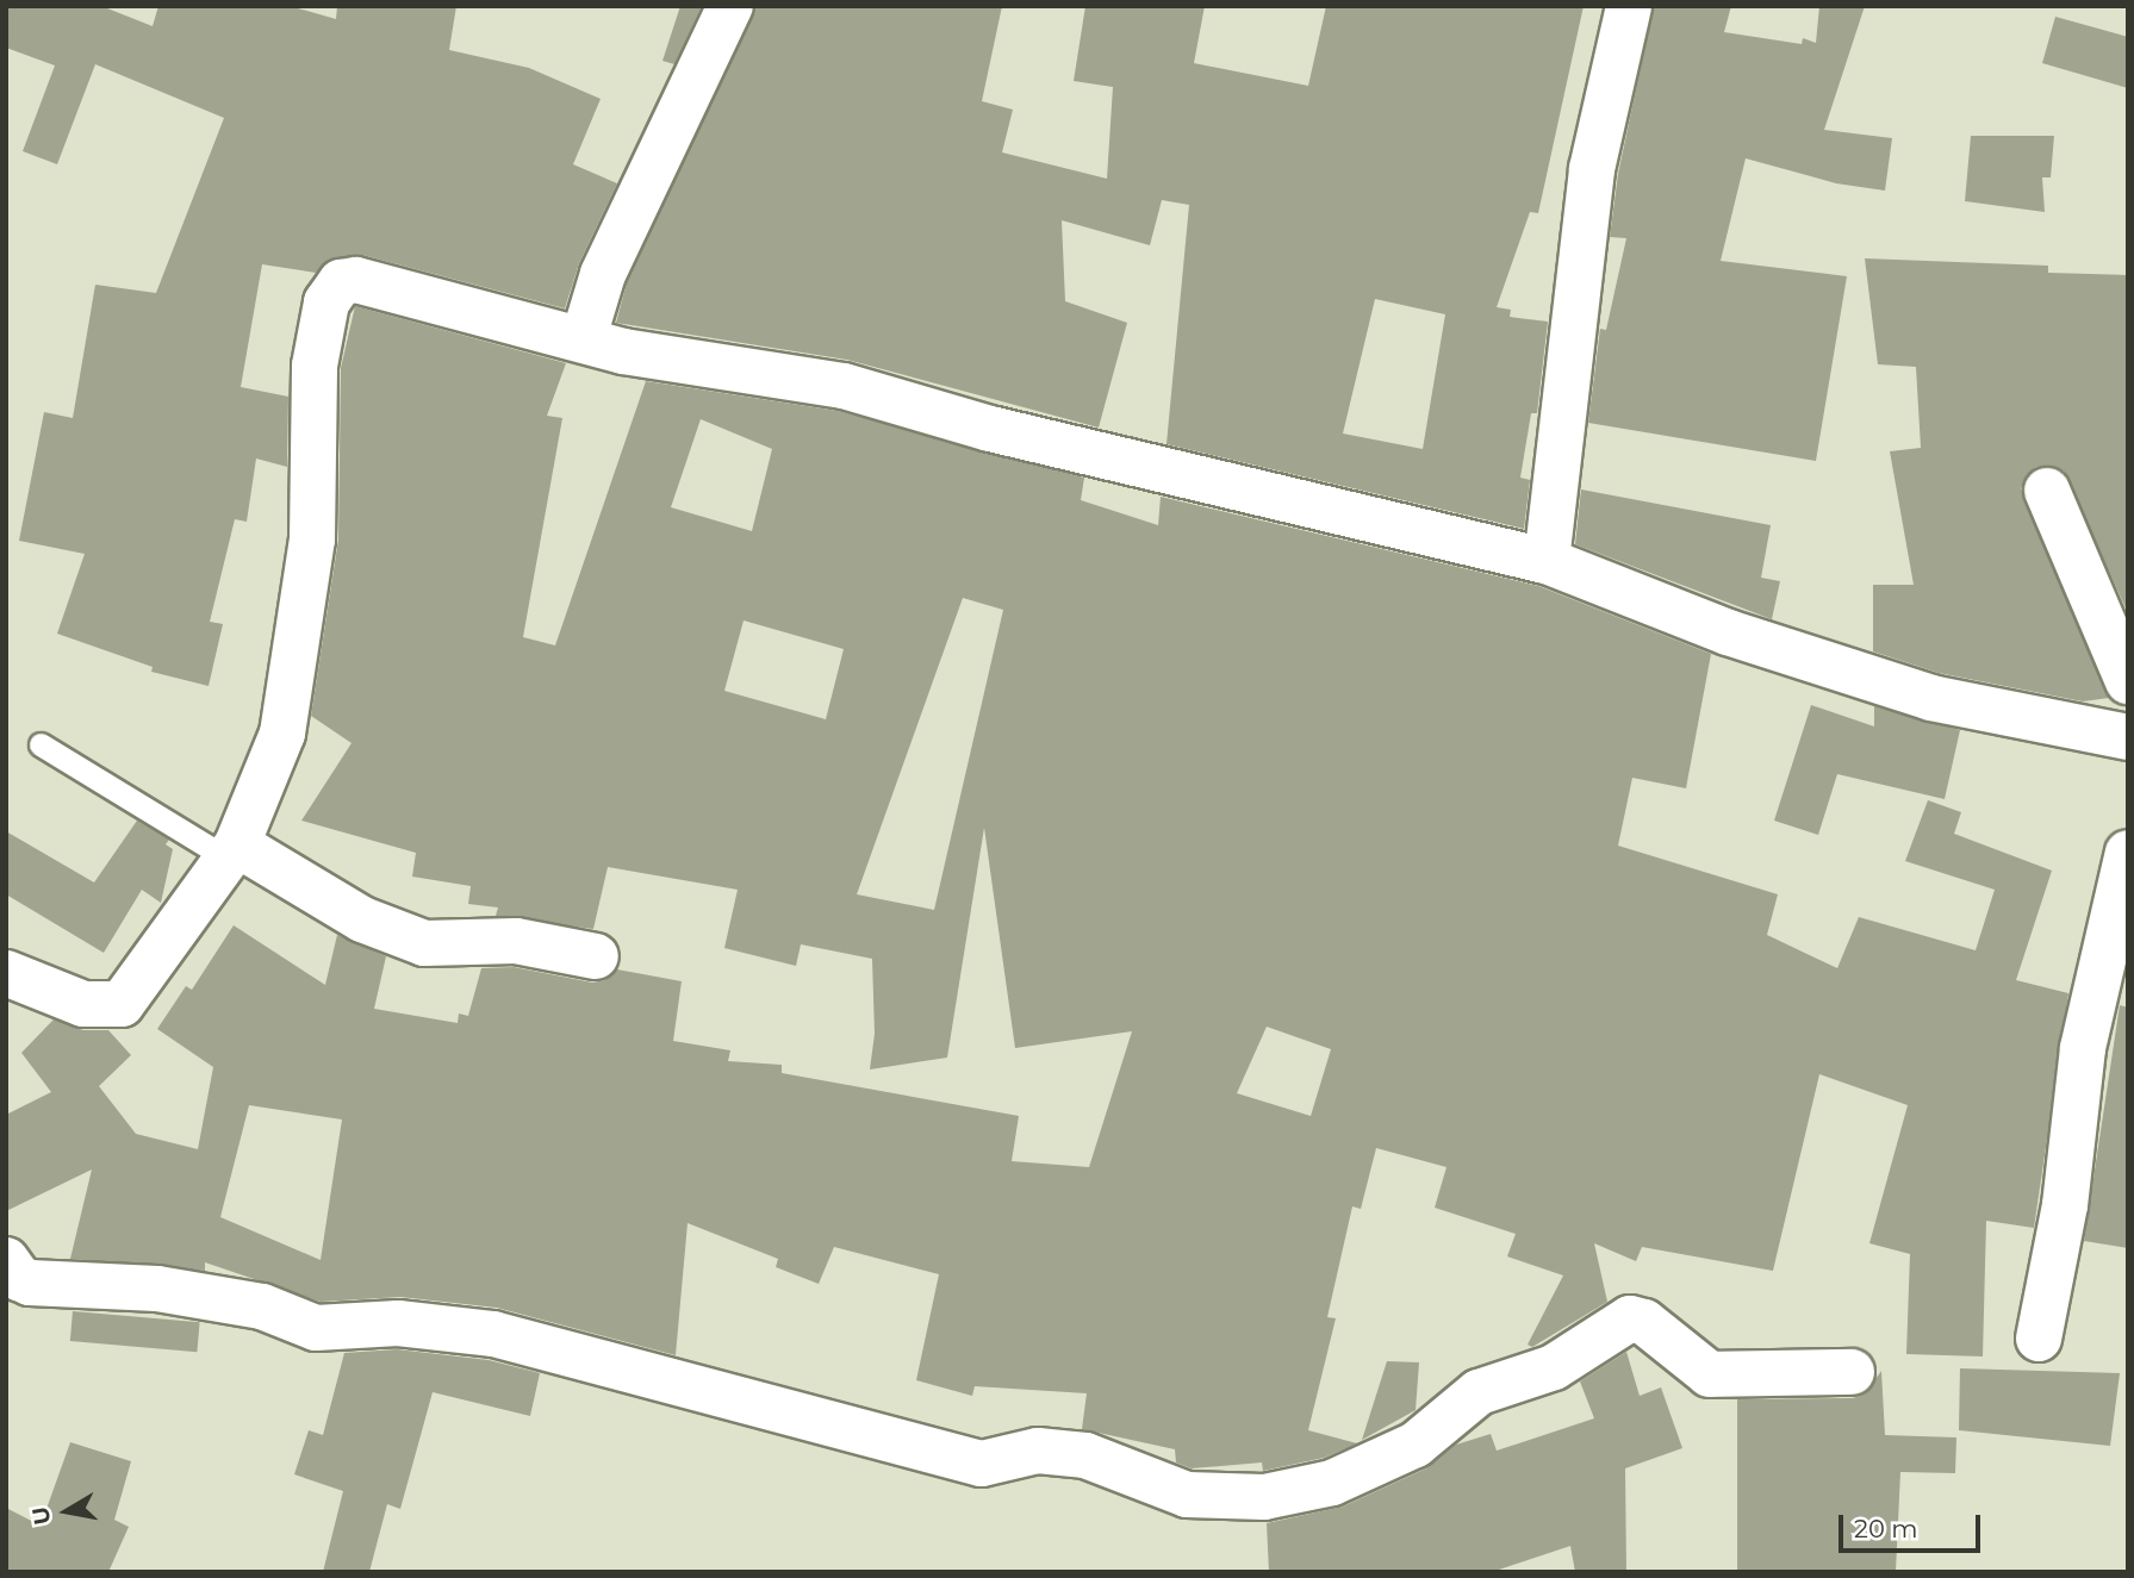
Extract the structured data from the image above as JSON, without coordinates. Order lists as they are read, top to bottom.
{
  "scale_bar": "20 m",
  "north": "left"
}
